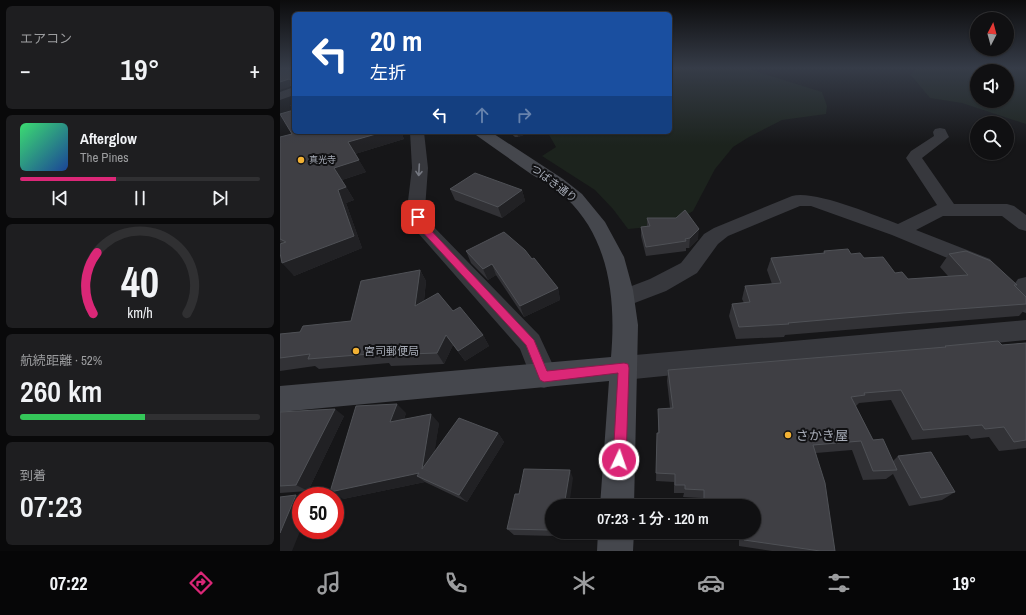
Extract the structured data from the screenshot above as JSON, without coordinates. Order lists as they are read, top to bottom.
{
  "streets": {
    "main road": ["つばき通り"]
  },
  "places": ["真光寺", "宮司郵便局", "さかき屋"],
  "north": "top",
  "page": {
    "tile": [
      "エアコン",
      ["航続距離 · 52%", "260 km"],
      ["到着", "07:23"]
    ],
    "turn": ["20 m", "左折"],
    "heat": ["−", "19°", "+"],
    "song": ["Afterglow", "The Pines"],
    "limit": "50",
    "trip": "07:23 · 1 分 · 120 m",
    "tabs": ["07:22", "19°"],
    "gauge": ["40", "km/h"]
  }
}
